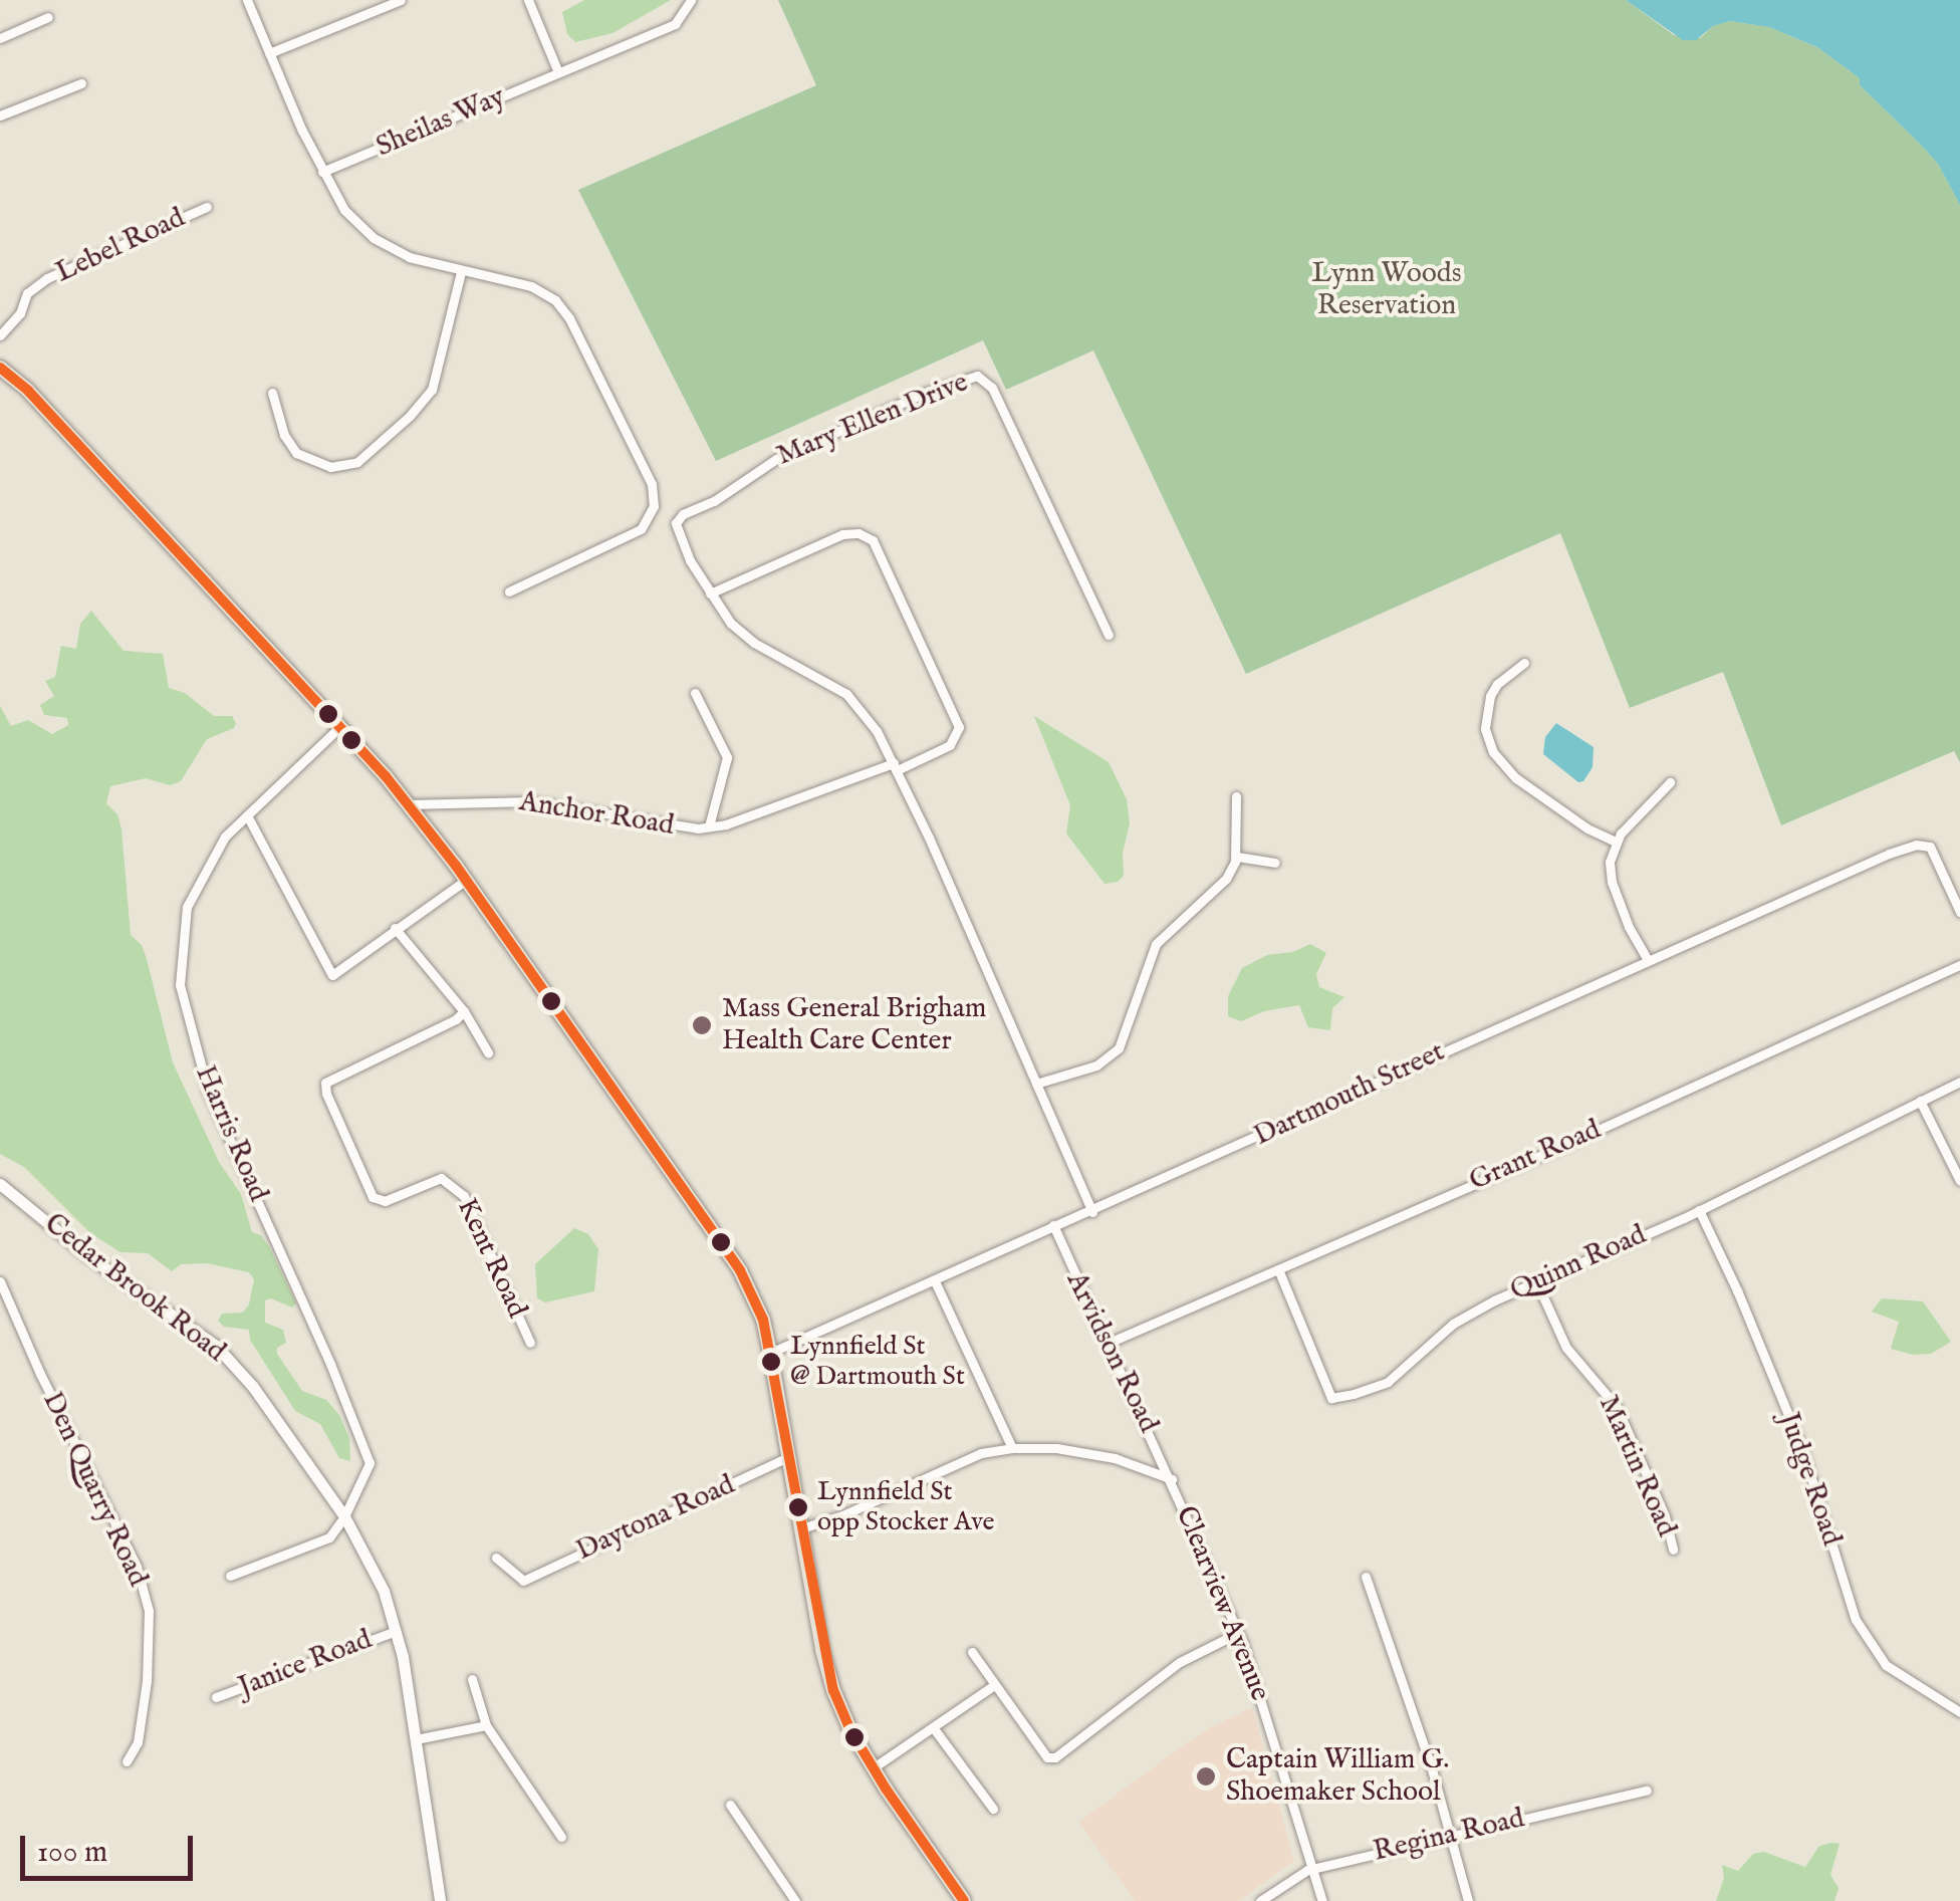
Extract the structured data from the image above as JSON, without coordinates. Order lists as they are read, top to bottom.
{
  "streets": {
    "street": [
      "Sheilas Way",
      "Lebel Road",
      "Mary Ellen Drive",
      "Anchor Road",
      "Dartmouth Street",
      "Harris Road",
      "Grant Road",
      "Kent Road",
      "Quinn Road",
      "Cedar Brook Road",
      "Arvidson Road",
      "Martin Road",
      "Judge Road",
      "Den Quarry Road",
      "Daytona Road",
      "Clearview Avenue",
      "Janice Road",
      "Regina Road"
    ]
  },
  "crossings": [
    ["Mary Ellen Drive", "Anchor Road"],
    ["Dartmouth Street", "Arvidson Road"],
    ["Harris Road", "Cedar Brook Road"],
    ["Grant Road", "Quinn Road"],
    ["Grant Road", "Arvidson Road"],
    ["Quinn Road", "Martin Road"],
    ["Quinn Road", "Judge Road"],
    ["Cedar Brook Road", "Janice Road"],
    ["Arvidson Road", "Clearview Avenue"],
    ["Clearview Avenue", "Regina Road"]
  ],
  "parks": ["Lynn Woods Reservation"],
  "places": [
    "Mass General Brigham Health Care Center",
    "Lynnfield St @ Dartmouth St",
    "Lynnfield St opp Stocker Ave",
    "Captain William G. Shoemaker School"
  ],
  "scale_bar": "100 m"
}
